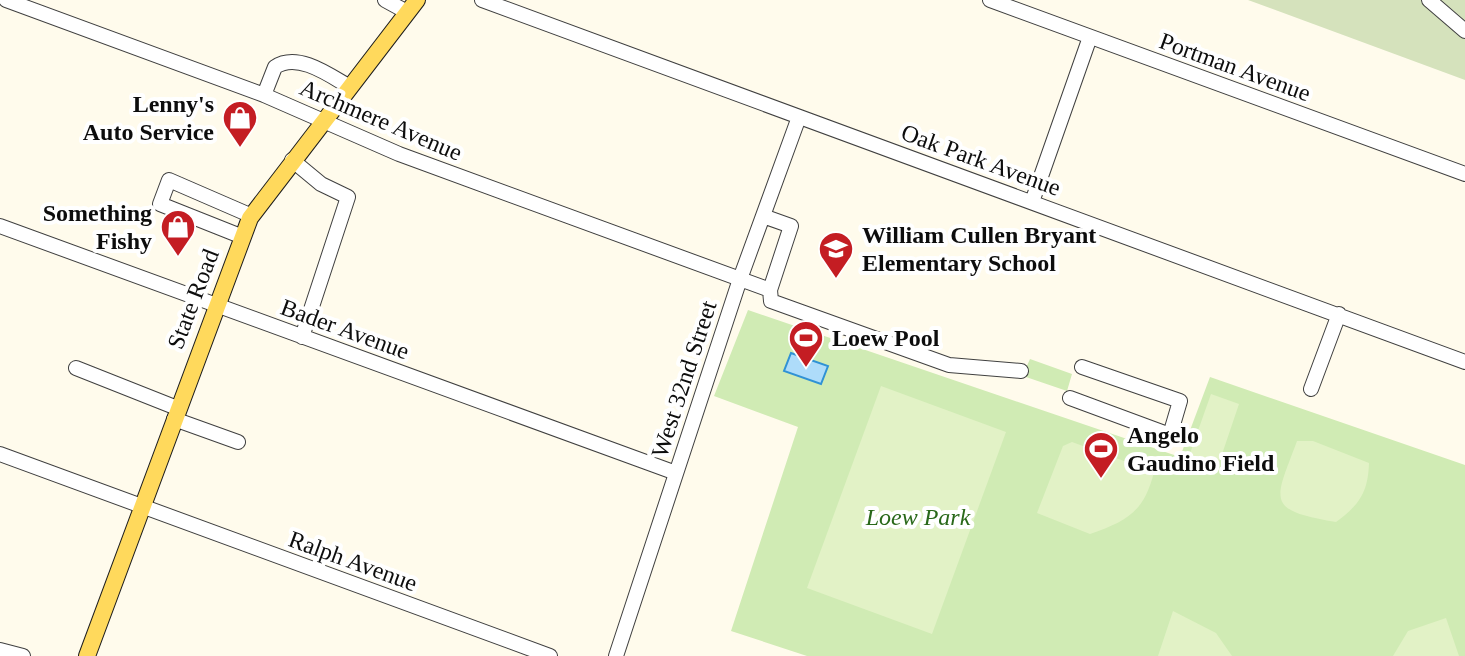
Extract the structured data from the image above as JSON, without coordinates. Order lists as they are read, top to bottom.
{
  "streets": {
    "main road": ["State Road"],
    "street": [
      "Portman Avenue",
      "Archmere Avenue",
      "Oak Park Avenue",
      "Bader Avenue",
      "West 32nd Street",
      "Ralph Avenue"
    ]
  },
  "crossings": [
    ["Archmere Avenue", "State Road"],
    ["Archmere Avenue", "West 32nd Street"],
    ["Oak Park Avenue", "West 32nd Street"],
    ["State Road", "Bader Avenue"],
    ["State Road", "Ralph Avenue"],
    ["Bader Avenue", "West 32nd Street"]
  ],
  "parks": ["Loew Park"],
  "places": {
    "shop": ["Lenny's Auto Service", "Something Fishy"],
    "school or university": ["William Cullen Bryant Elementary School"],
    "sports": ["Loew Pool", "Angelo Gaudino Field"]
  }
}
